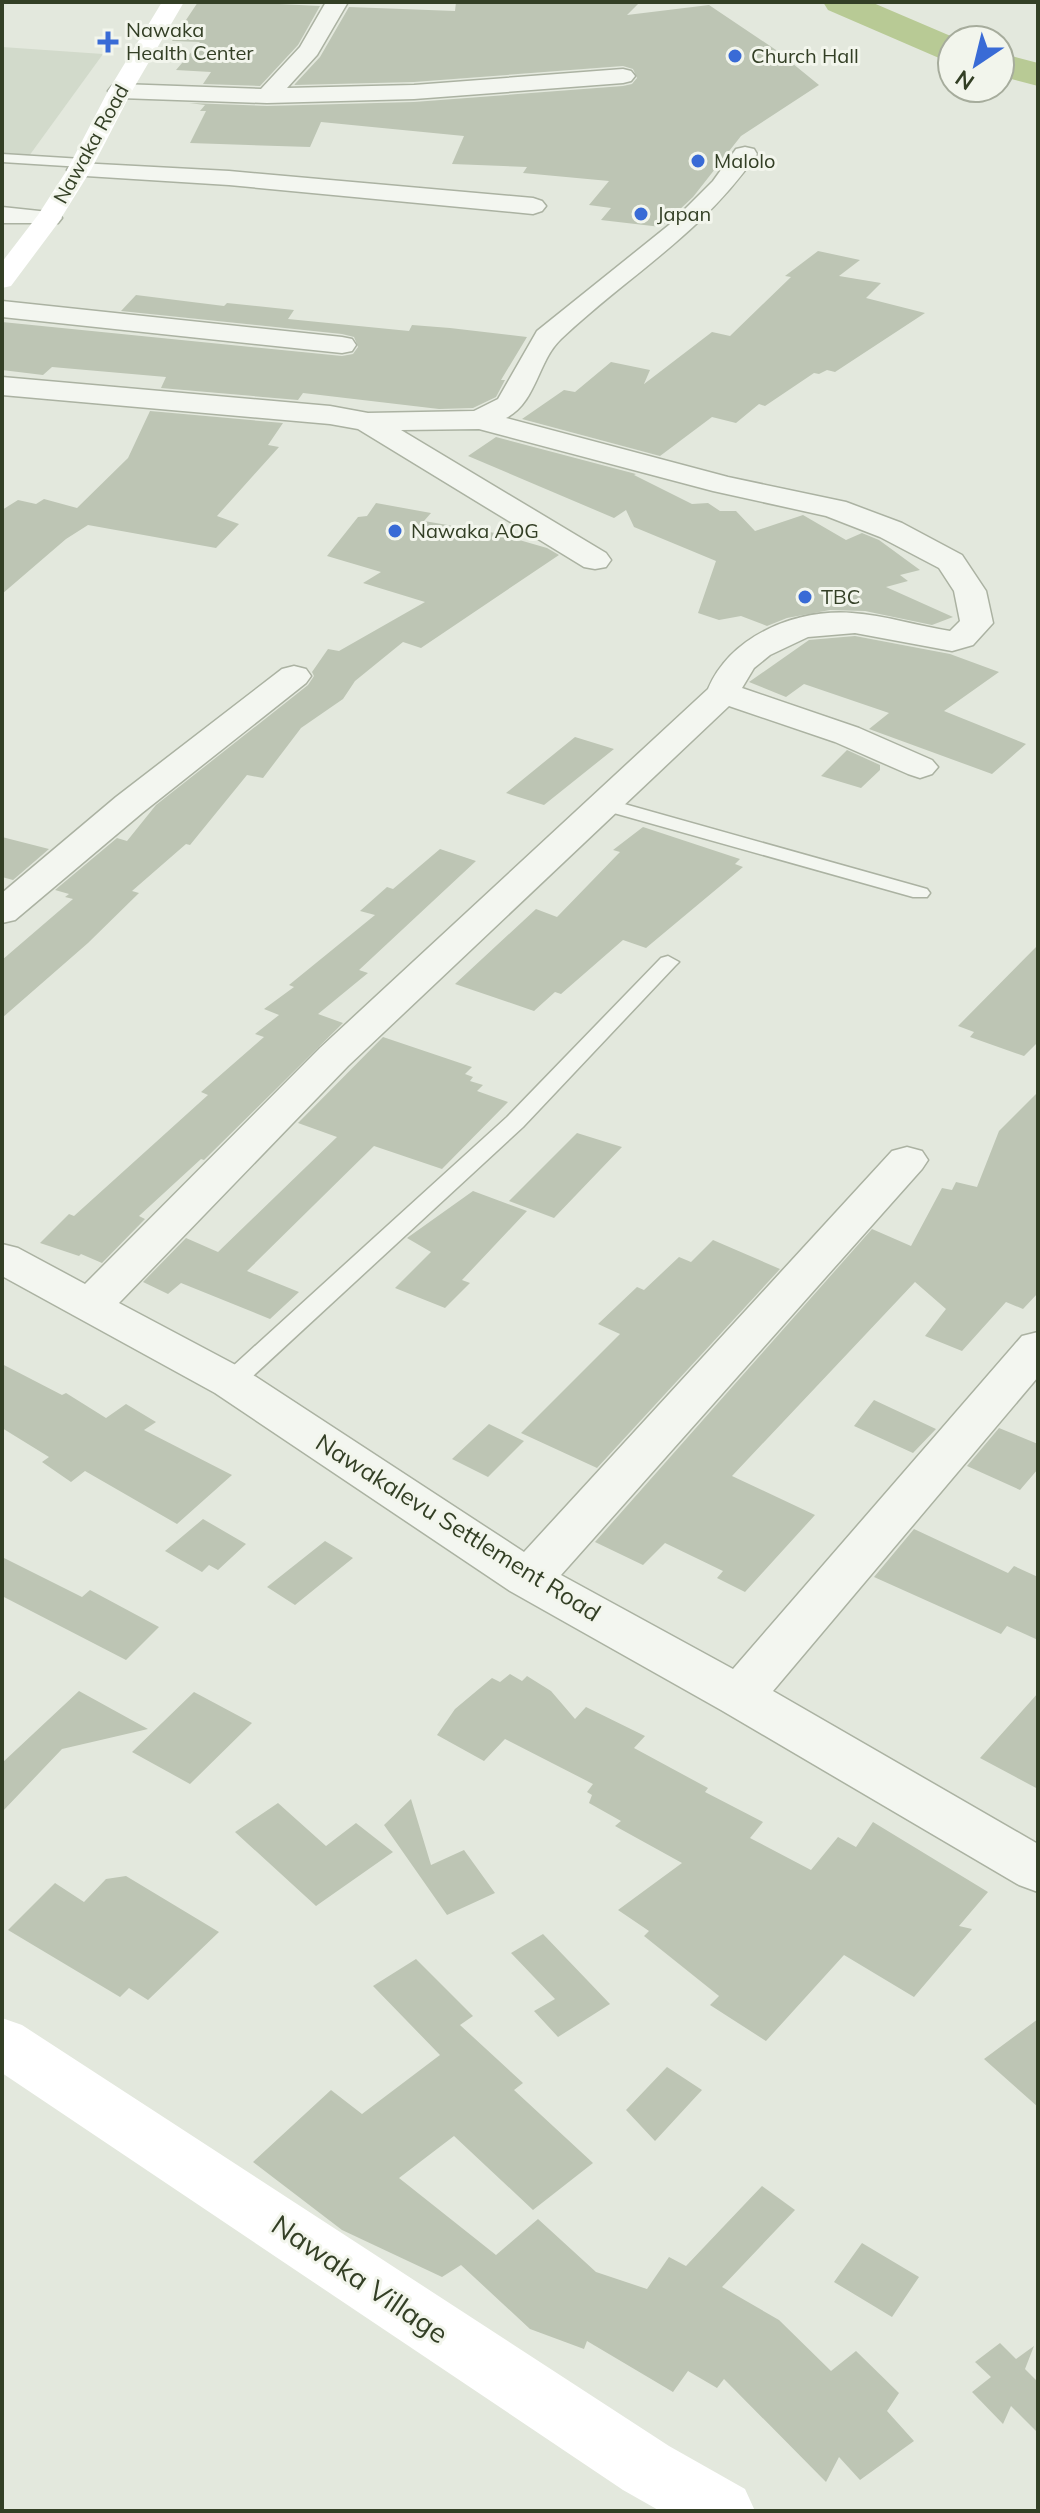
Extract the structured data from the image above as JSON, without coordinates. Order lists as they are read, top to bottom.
{
  "streets": {
    "street": ["Nawaka Road", "Nawakalevu Settlement Road", "Nawaka Village"]
  },
  "places": {
    "health": ["Nawaka Health Center"],
    "other": [
      "Church Hall",
      "Malolo",
      "Japan",
      "Nawaka AOG",
      "TBC"
    ]
  },
  "north": "bottom left"
}
